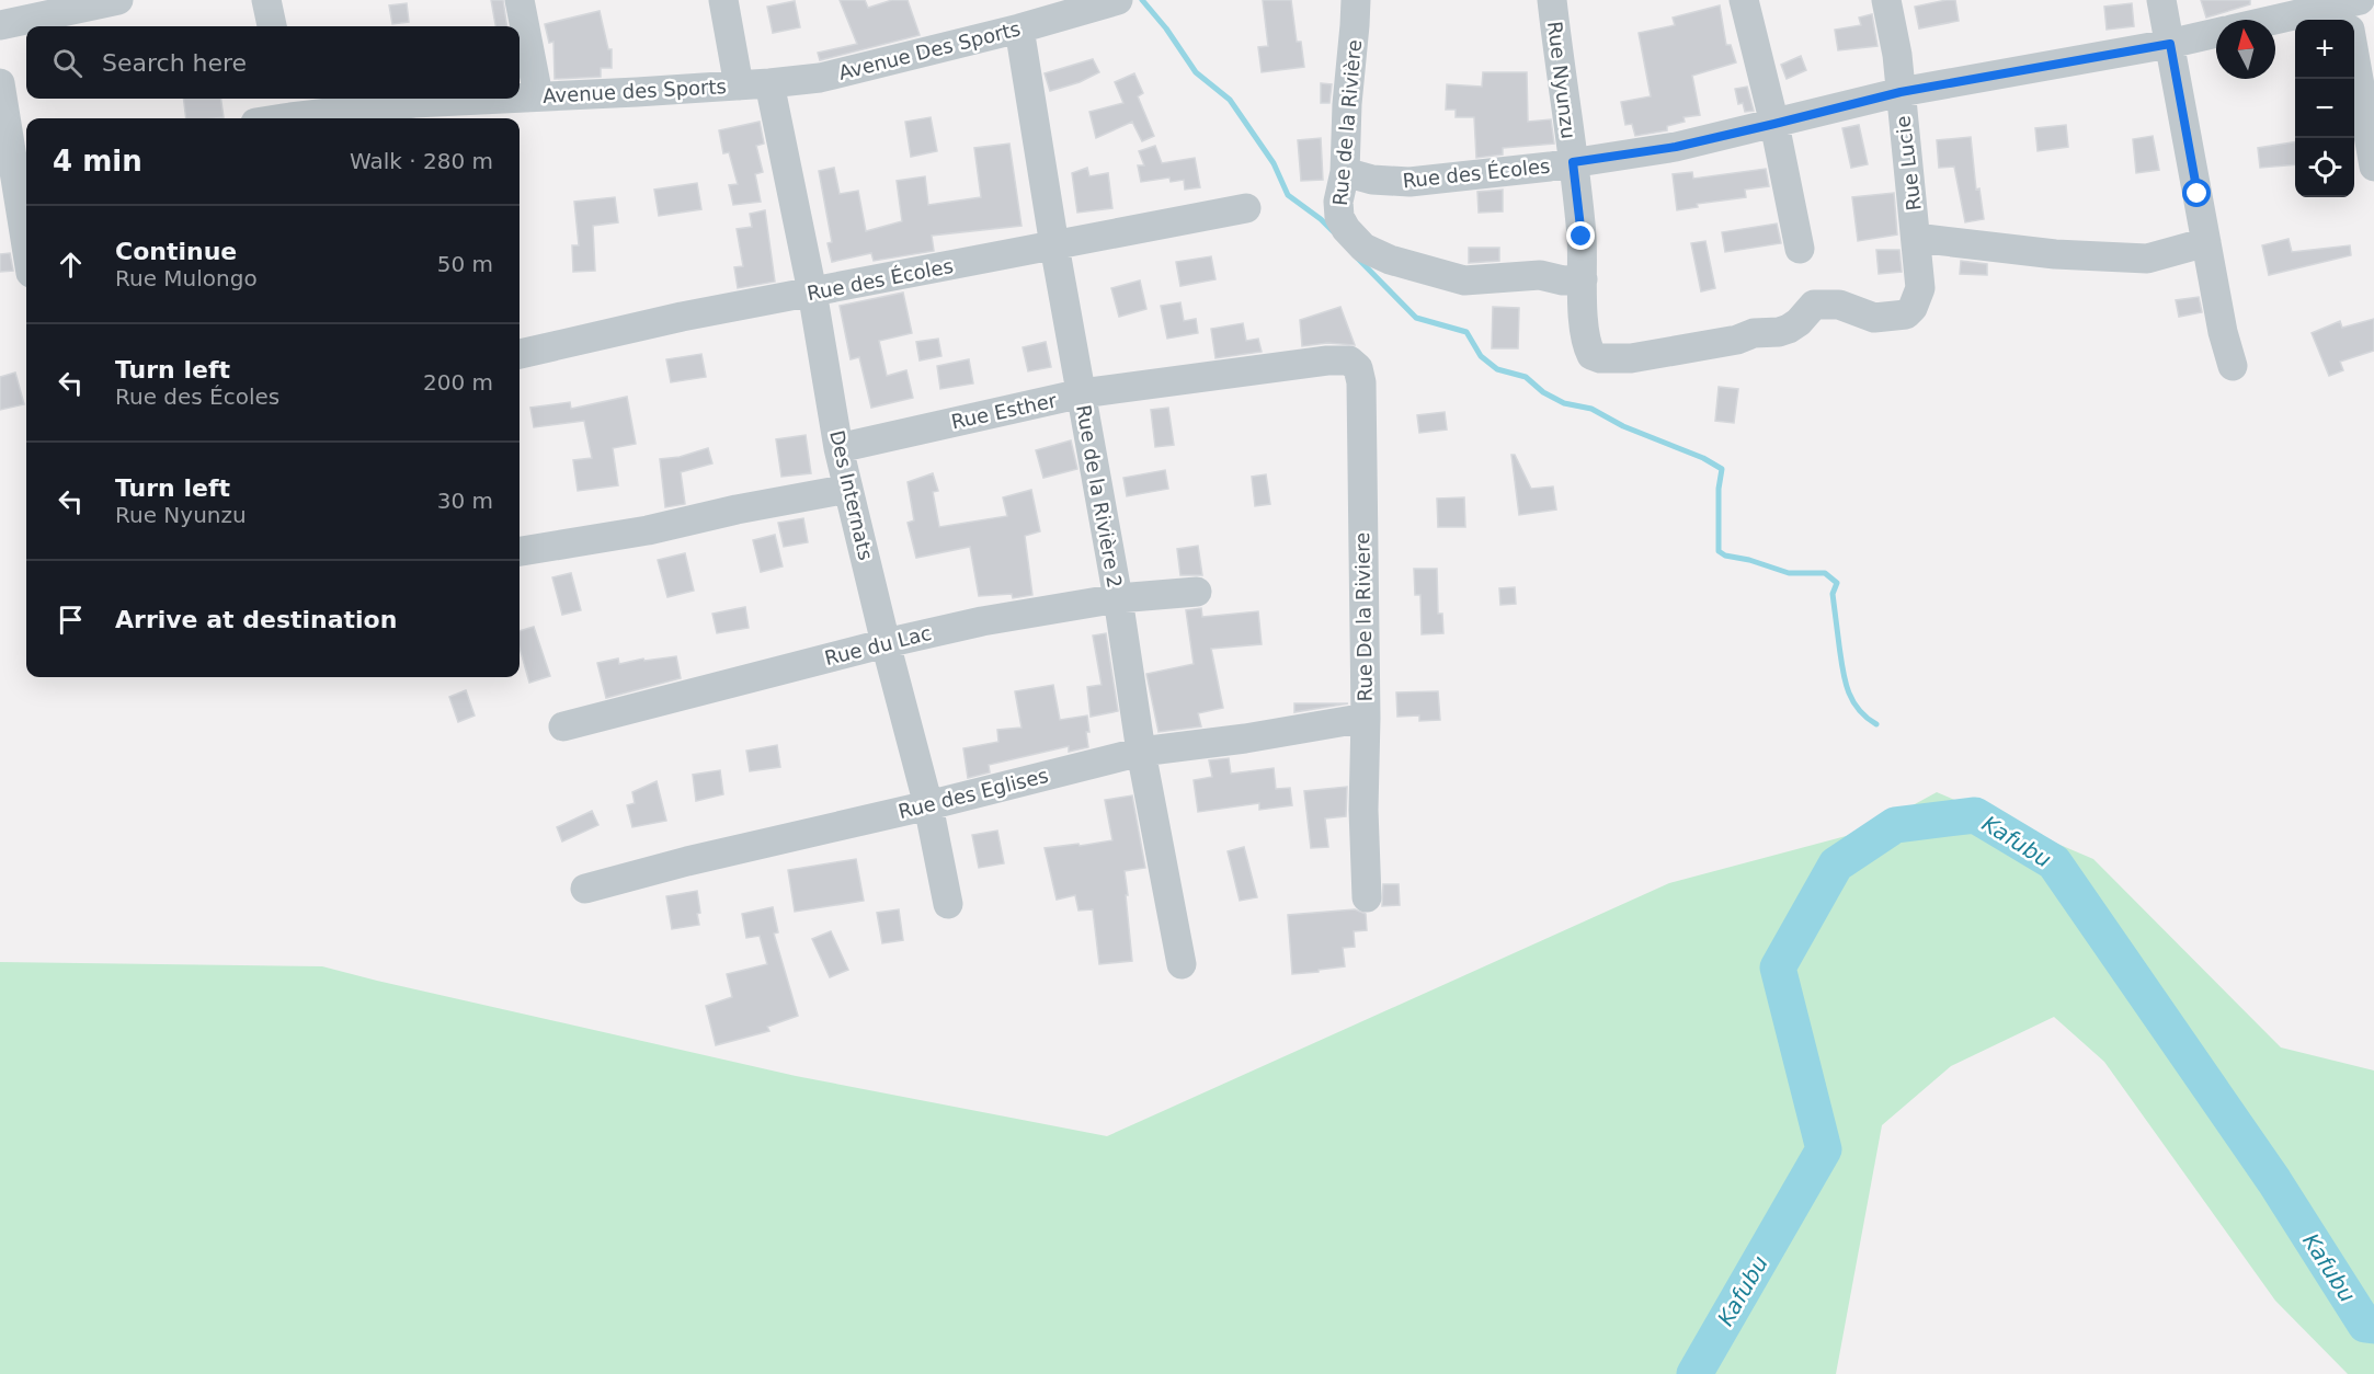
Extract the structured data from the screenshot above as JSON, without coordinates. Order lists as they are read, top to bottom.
{
  "streets": {
    "street": [
      "Avenue Des Sports",
      "Rue Nyunzu",
      "Avenue des Sports",
      "Rue de la Rivière",
      "Rue Lucie",
      "Rue des Écoles",
      "Rue Esther",
      "Des Internats",
      "Rue de la Rivière 2",
      "Rue De la Riviere",
      "Rue du Lac",
      "Rue des Eglises"
    ]
  },
  "crossings": [
    ["Avenue Des Sports", "Avenue des Sports"],
    ["Avenue Des Sports", "Des Internats"],
    ["Avenue Des Sports", "Rue de la Rivière 2"],
    ["Rue Nyunzu", "Rue de la Rivière"],
    ["Rue Nyunzu", "Rue Lucie"],
    ["Rue Nyunzu", "Rue des Écoles"],
    ["Rue de la Rivière", "Rue des Écoles"],
    ["Rue Lucie", "Rue des Écoles"],
    ["Rue des Écoles", "Des Internats"],
    ["Rue des Écoles", "Rue de la Rivière 2"],
    ["Rue Esther", "Des Internats"],
    ["Rue Esther", "Rue de la Rivière 2"],
    ["Rue Esther", "Rue De la Riviere"],
    ["Des Internats", "Rue du Lac"],
    ["Des Internats", "Rue des Eglises"],
    ["Rue de la Rivière 2", "Rue du Lac"],
    ["Rue de la Rivière 2", "Rue des Eglises"],
    ["Rue De la Riviere", "Rue des Eglises"]
  ],
  "water": ["Kafubu"],
  "north": "top",
  "page": {
    "map_buttons": ["+", "−"],
    "search": "Search here",
    "heading": ["4 min", "Walk · 280 m"],
    "list": [
      ["Continue", "Rue Mulongo", "50 m"],
      ["Turn left", "Rue des Écoles", "200 m"],
      ["Turn left", "Rue Nyunzu", "30 m"],
      "Arrive at destination"
    ]
  }
}
